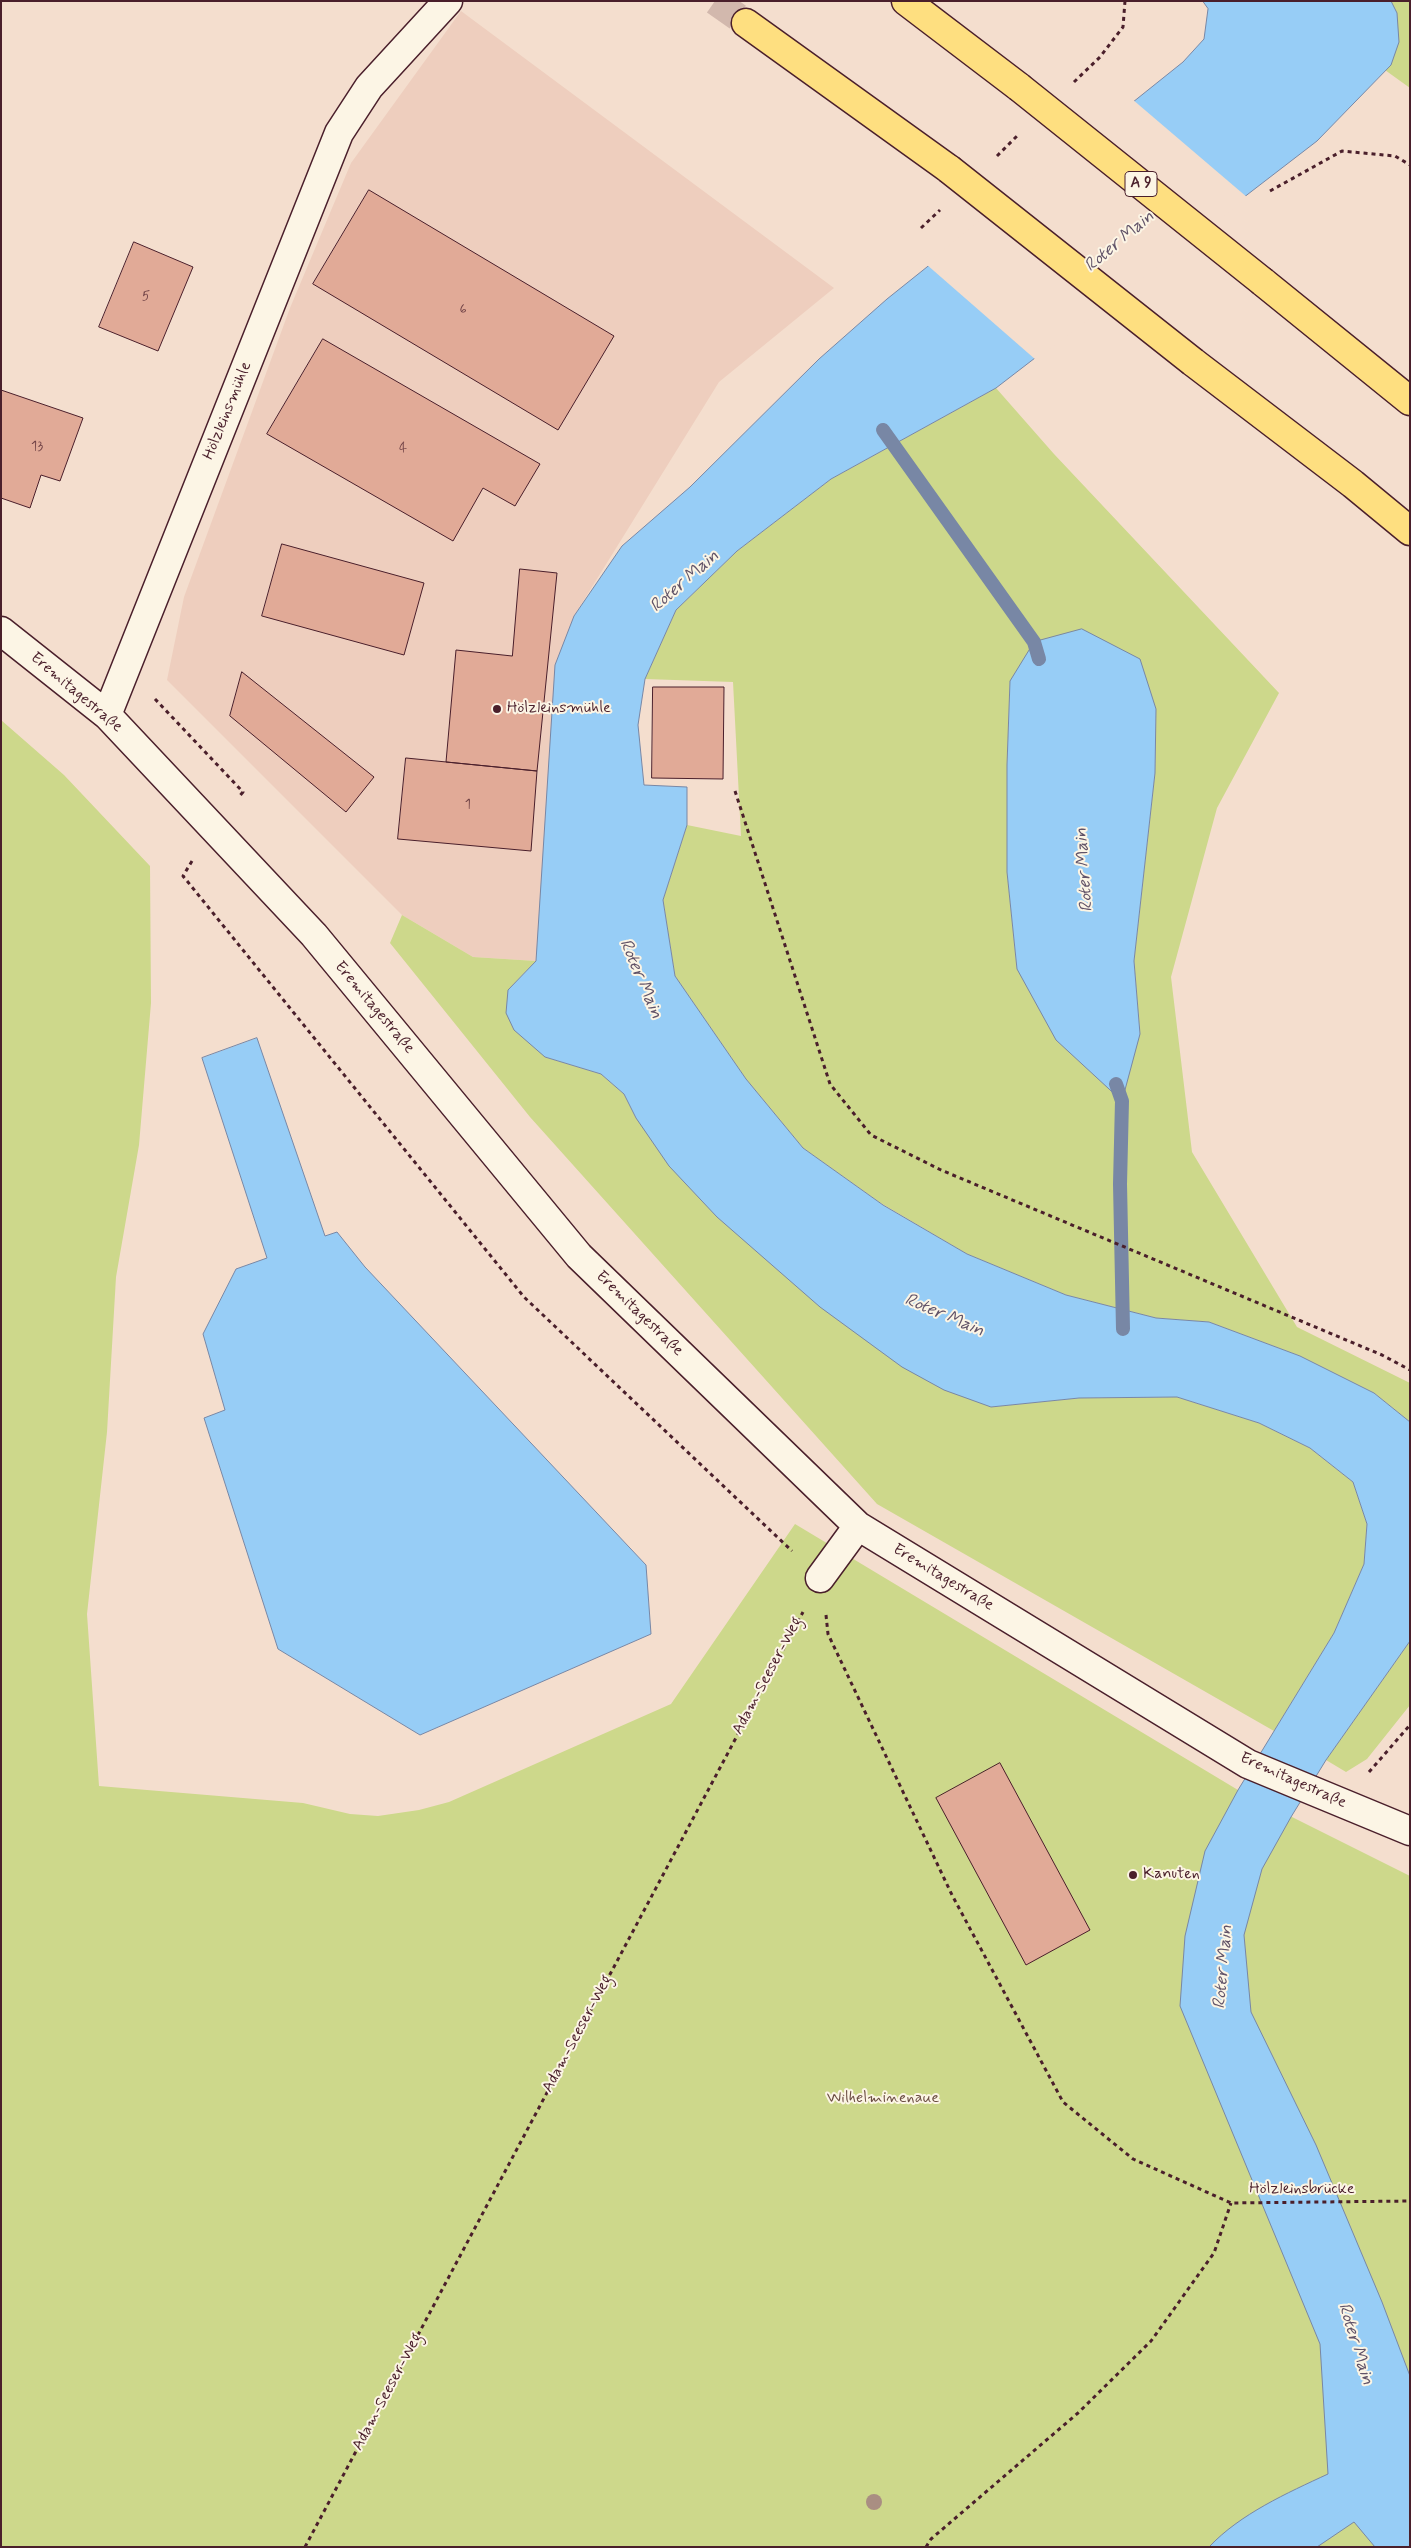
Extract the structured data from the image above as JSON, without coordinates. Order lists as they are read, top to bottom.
{
  "streets": {
    "highway": ["A 9"],
    "street": ["Hölzleinsmühle", "Eremitagestraße"],
    "path": ["Adam-Seeser-Weg", "Hölzleinsbrücke"]
  },
  "crossings": [
    ["Hölzleinsmühle", "Eremitagestraße"]
  ],
  "water": ["Roter Main"],
  "parks": ["Wilhelminenaue"],
  "places": ["Hölzleinsmühle", "Kanuten"],
  "house_numbers": [
    "5",
    "6",
    "13",
    "4",
    "1"
  ]
}
